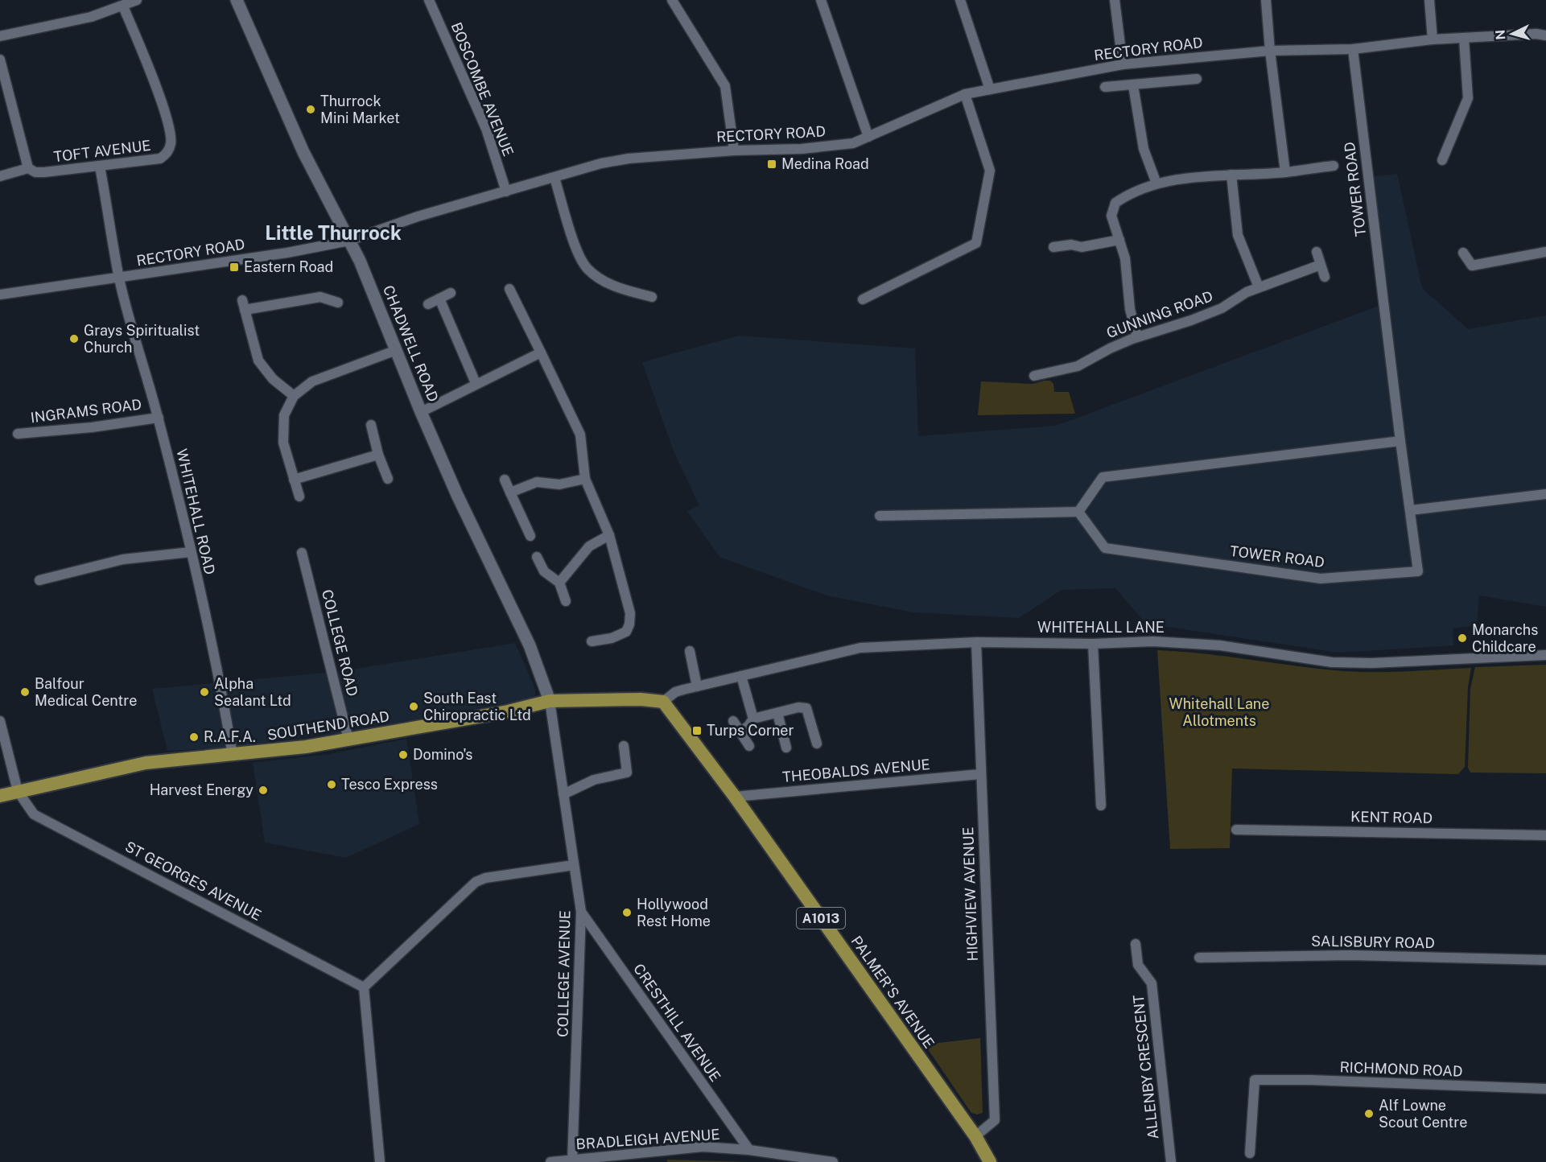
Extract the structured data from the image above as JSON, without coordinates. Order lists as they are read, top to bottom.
{
  "streets": {
    "main road": ["SOUTHEND ROAD", "A1013", "PALMER'S AVENUE"],
    "street": [
      "RECTORY ROAD",
      "BOSCOMBE AVENUE",
      "TOFT AVENUE",
      "TOWER ROAD",
      "GUNNING ROAD",
      "CHADWELL ROAD",
      "INGRAMS ROAD",
      "WHITEHALL ROAD",
      "WHITEHALL LANE",
      "COLLEGE ROAD",
      "THEOBALDS AVENUE",
      "KENT ROAD",
      "ST GEORGES AVENUE",
      "HIGHVIEW AVENUE",
      "SALISBURY ROAD",
      "COLLEGE AVENUE",
      "CRESTHILL AVENUE",
      "ALLENBY CRESCENT",
      "RICHMOND ROAD",
      "BRADLEIGH AVENUE"
    ]
  },
  "crossings": [
    ["RECTORY ROAD", "BOSCOMBE AVENUE"],
    ["RECTORY ROAD", "TOWER ROAD"],
    ["RECTORY ROAD", "CHADWELL ROAD"],
    ["RECTORY ROAD", "WHITEHALL ROAD"],
    ["CHADWELL ROAD", "SOUTHEND ROAD"],
    ["CHADWELL ROAD", "COLLEGE AVENUE"],
    ["INGRAMS ROAD", "WHITEHALL ROAD"],
    ["WHITEHALL ROAD", "SOUTHEND ROAD"],
    ["WHITEHALL LANE", "SOUTHEND ROAD"],
    ["WHITEHALL LANE", "HIGHVIEW AVENUE"],
    ["WHITEHALL LANE", "PALMER'S AVENUE"],
    ["COLLEGE ROAD", "SOUTHEND ROAD"],
    ["SOUTHEND ROAD", "ST GEORGES AVENUE"],
    ["SOUTHEND ROAD", "COLLEGE AVENUE"],
    ["SOUTHEND ROAD", "PALMER'S AVENUE"],
    ["THEOBALDS AVENUE", "HIGHVIEW AVENUE"],
    ["THEOBALDS AVENUE", "PALMER'S AVENUE"],
    ["HIGHVIEW AVENUE", "PALMER'S AVENUE"],
    ["COLLEGE AVENUE", "CRESTHILL AVENUE"],
    ["COLLEGE AVENUE", "BRADLEIGH AVENUE"],
    ["CRESTHILL AVENUE", "BRADLEIGH AVENUE"]
  ],
  "districts": ["Little Thurrock"],
  "parks": ["Whitehall Lane Allotments"],
  "places": {
    "other": [
      "Thurrock Mini Market",
      "Grays Spiritualist Church",
      "Monarchs Childcare",
      "Balfour Medical Centre",
      "Alpha Sealant Ltd",
      "South East Chiropractic Ltd",
      "R.A.F.A.",
      "Domino's",
      "Tesco Express",
      "Harvest Energy",
      "Hollywood Rest Home",
      "Alf Lowne Scout Centre"
    ],
    "transit": ["Medina Road", "Eastern Road", "Turps Corner"]
  },
  "north": "left"
}
